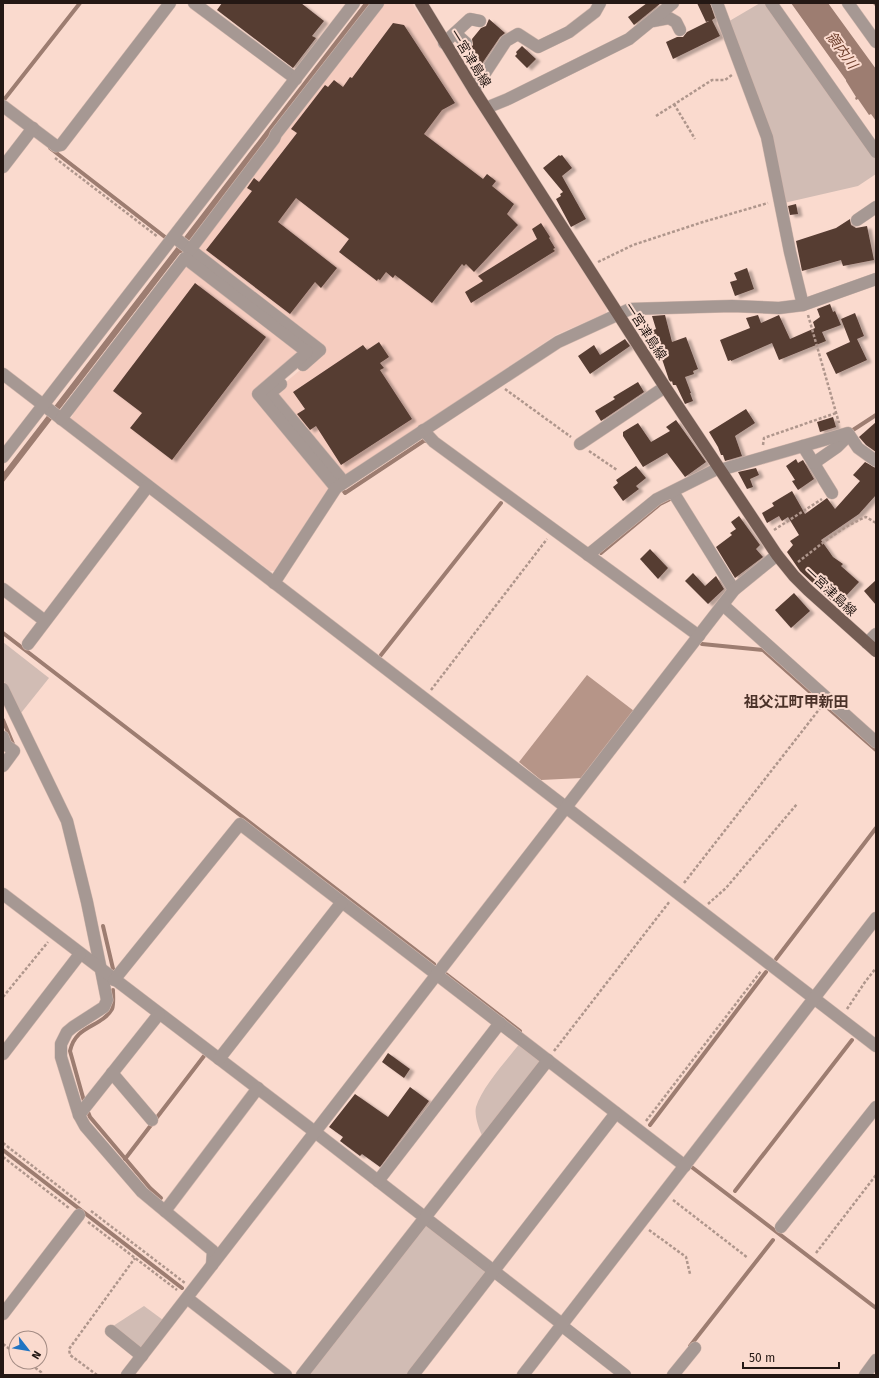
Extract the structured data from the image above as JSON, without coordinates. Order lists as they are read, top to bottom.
{
  "streets": {
    "main road": ["一宮津島線"]
  },
  "districts": ["祖父江町甲新田"],
  "water": ["領内川"],
  "scale_bar": "50 m",
  "north": "bottom right"
}
